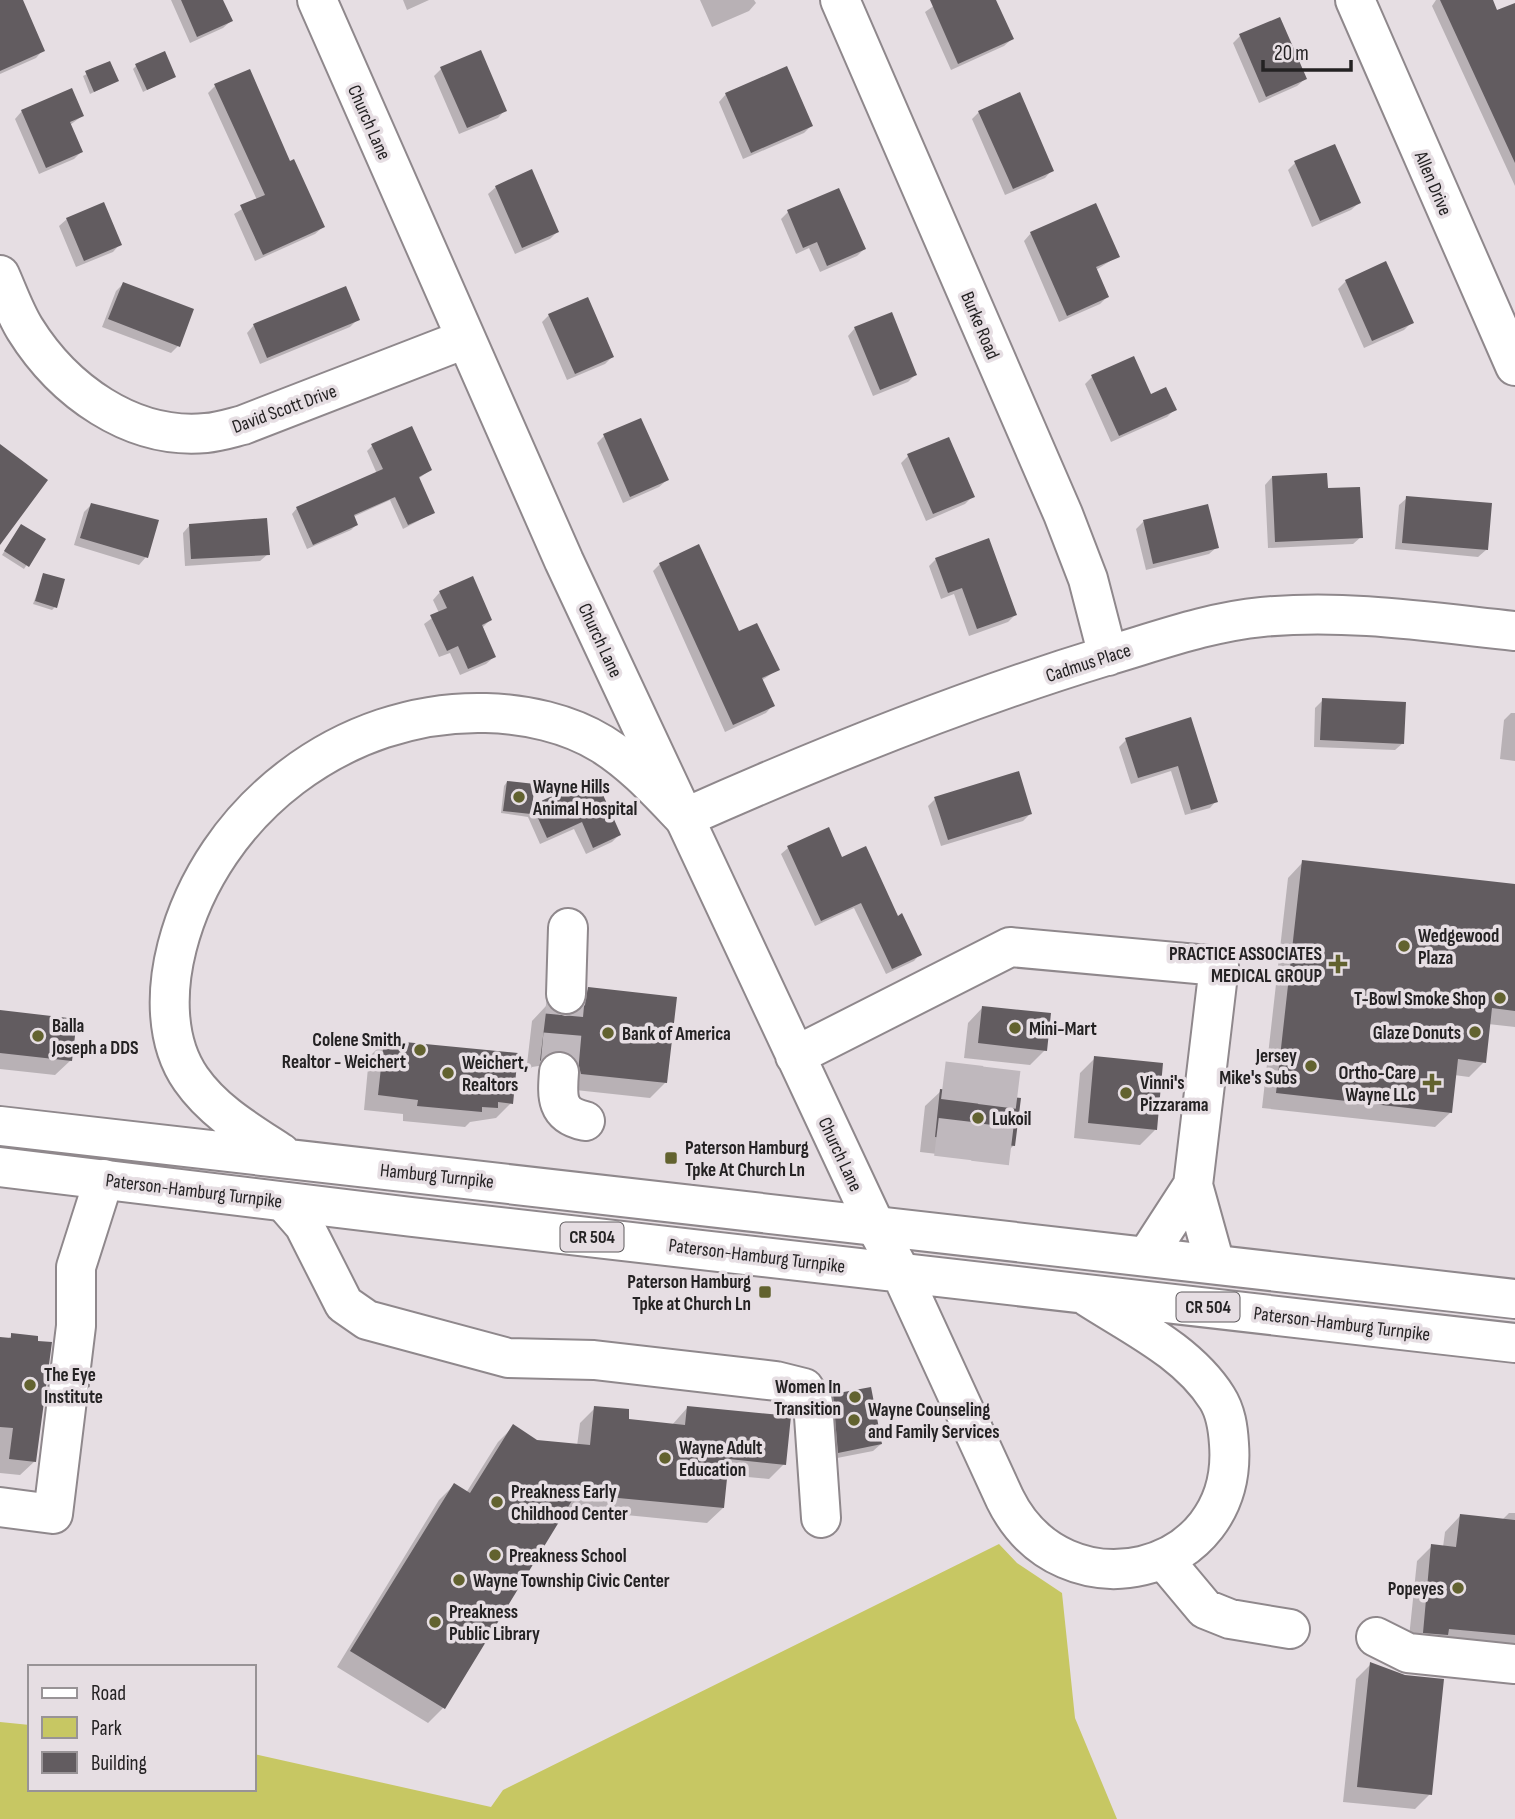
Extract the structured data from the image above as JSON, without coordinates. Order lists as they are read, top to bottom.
{
  "streets": {
    "main road": [
      "Church Lane",
      "Allen Drive",
      "Burke Road",
      "David Scott Drive",
      "Cadmus Place",
      "Hamburg Turnpike",
      "Paterson-Hamburg Turnpike",
      "CR 504"
    ]
  },
  "crossings": [
    ["Church Lane", "David Scott Drive"],
    ["Church Lane", "Cadmus Place"],
    ["Church Lane", "Hamburg Turnpike"],
    ["Church Lane", "Paterson-Hamburg Turnpike"],
    ["Church Lane", "CR 504"],
    ["Burke Road", "Cadmus Place"],
    ["Hamburg Turnpike", "CR 504"]
  ],
  "places": {
    "other": [
      "Wayne Hills Animal Hospital",
      "Wedgewood Plaza",
      "T-Bowl Smoke Shop",
      "Mini-Mart",
      "Glaze Donuts",
      "Bank of America",
      "Balla Joseph a DDS",
      "Colene Smith, Realtor - Weichert",
      "Jersey Mike's Subs",
      "Weichert, Realtors",
      "Vinni's Pizzarama",
      "Lukoil",
      "The Eye Institute",
      "Women In Transition",
      "Wayne Counseling and Family Services",
      "Wayne Adult Education",
      "Preakness Early Childhood Center",
      "Preakness School",
      "Wayne Township Civic Center",
      "Popeyes",
      "Preakness Public Library"
    ],
    "health": ["PRACTICE ASSOCIATES MEDICAL GROUP", "Ortho-Care Wayne LLc"],
    "transit": ["Paterson Hamburg Tpke At Church Ln", "Paterson Hamburg Tpke at Church Ln"]
  },
  "legend": ["Road", "Park", "Building"],
  "scale_bar": "20 m"
}
